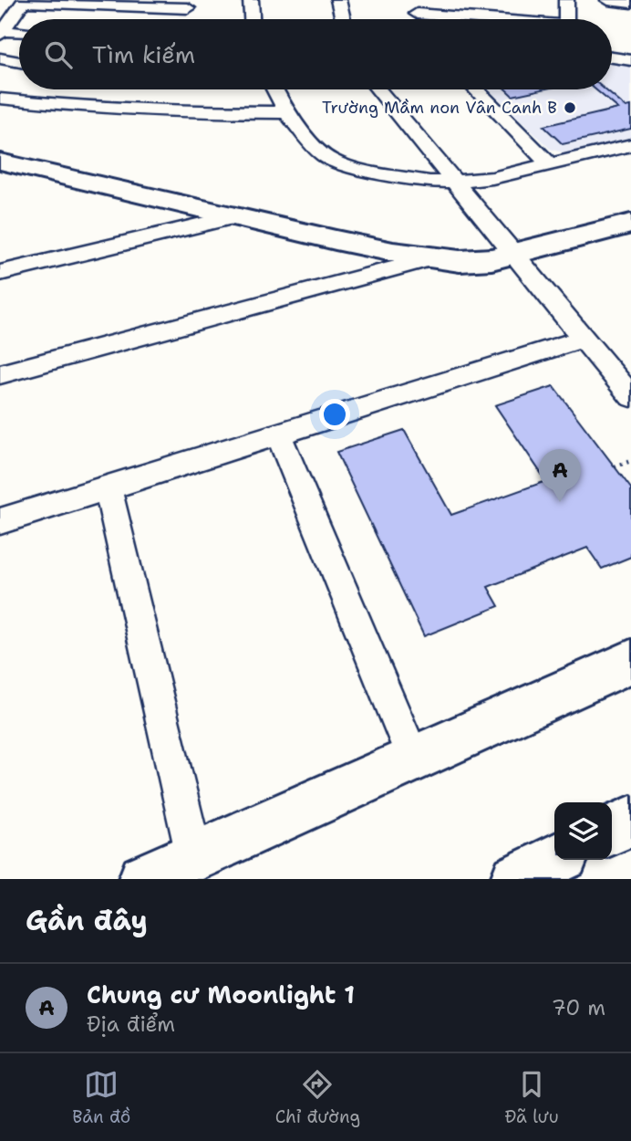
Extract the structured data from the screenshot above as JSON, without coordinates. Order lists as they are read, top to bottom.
{
  "places": ["Trường Mầm non Vân Canh B"],
  "page": {
    "search": "Tìm kiếm",
    "pins": "A",
    "heading": "Gần đây",
    "list": [
      {
        "mark": "A",
        "name": "Chung cư Moonlight 1",
        "note": "Địa điểm",
        "value": "70 m"
      }
    ],
    "nav": ["Bản đồ", "Chỉ đường", "Đã lưu"]
  }
}
